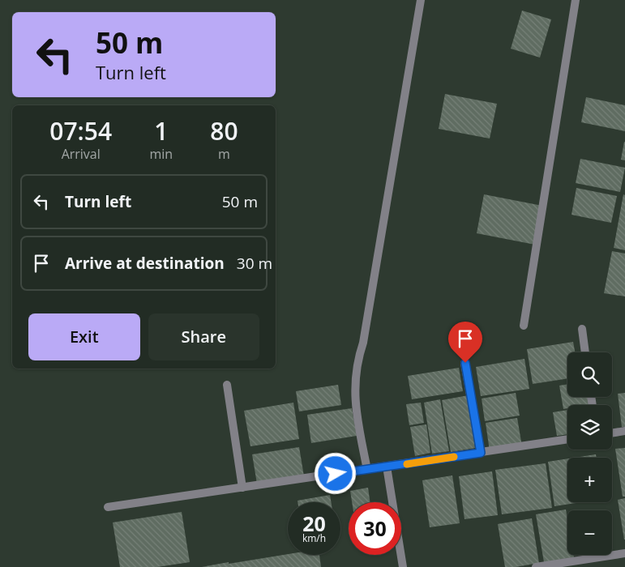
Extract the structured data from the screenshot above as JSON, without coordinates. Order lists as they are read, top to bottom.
{
  "page": {
    "turn": ["50 m", "Turn left"],
    "eta": [
      "07:54",
      "Arrival",
      "1",
      "min",
      "80",
      "m"
    ],
    "list": [
      {
        "name": "Turn left",
        "value": "50 m"
      },
      {
        "name": "Arrive at destination",
        "value": "30 m"
      }
    ],
    "buttons": ["Exit", "Share"],
    "map_buttons": ["+", "−"],
    "speed": "20 km/h",
    "limit": "30"
  }
}
